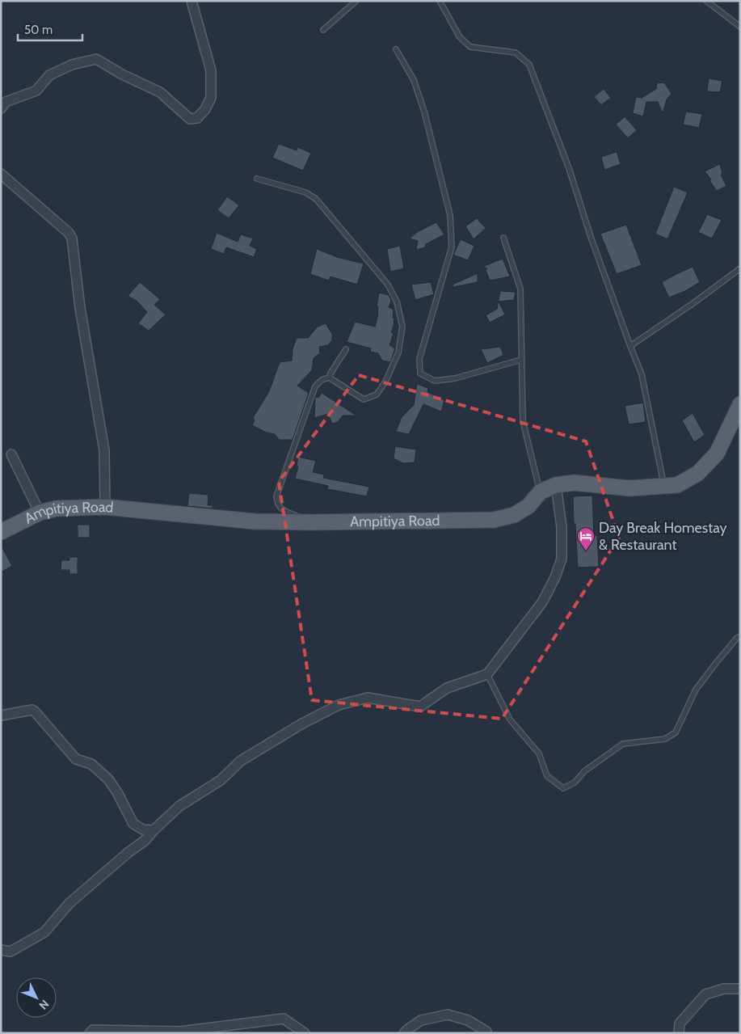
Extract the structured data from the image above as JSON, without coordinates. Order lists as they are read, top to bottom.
{
  "streets": {
    "main road": ["Ampitiya Road"]
  },
  "places": {
    "hotel": ["Day Break Homestay & Restaurant"]
  },
  "scale_bar": "50 m",
  "north": "bottom right"
}
